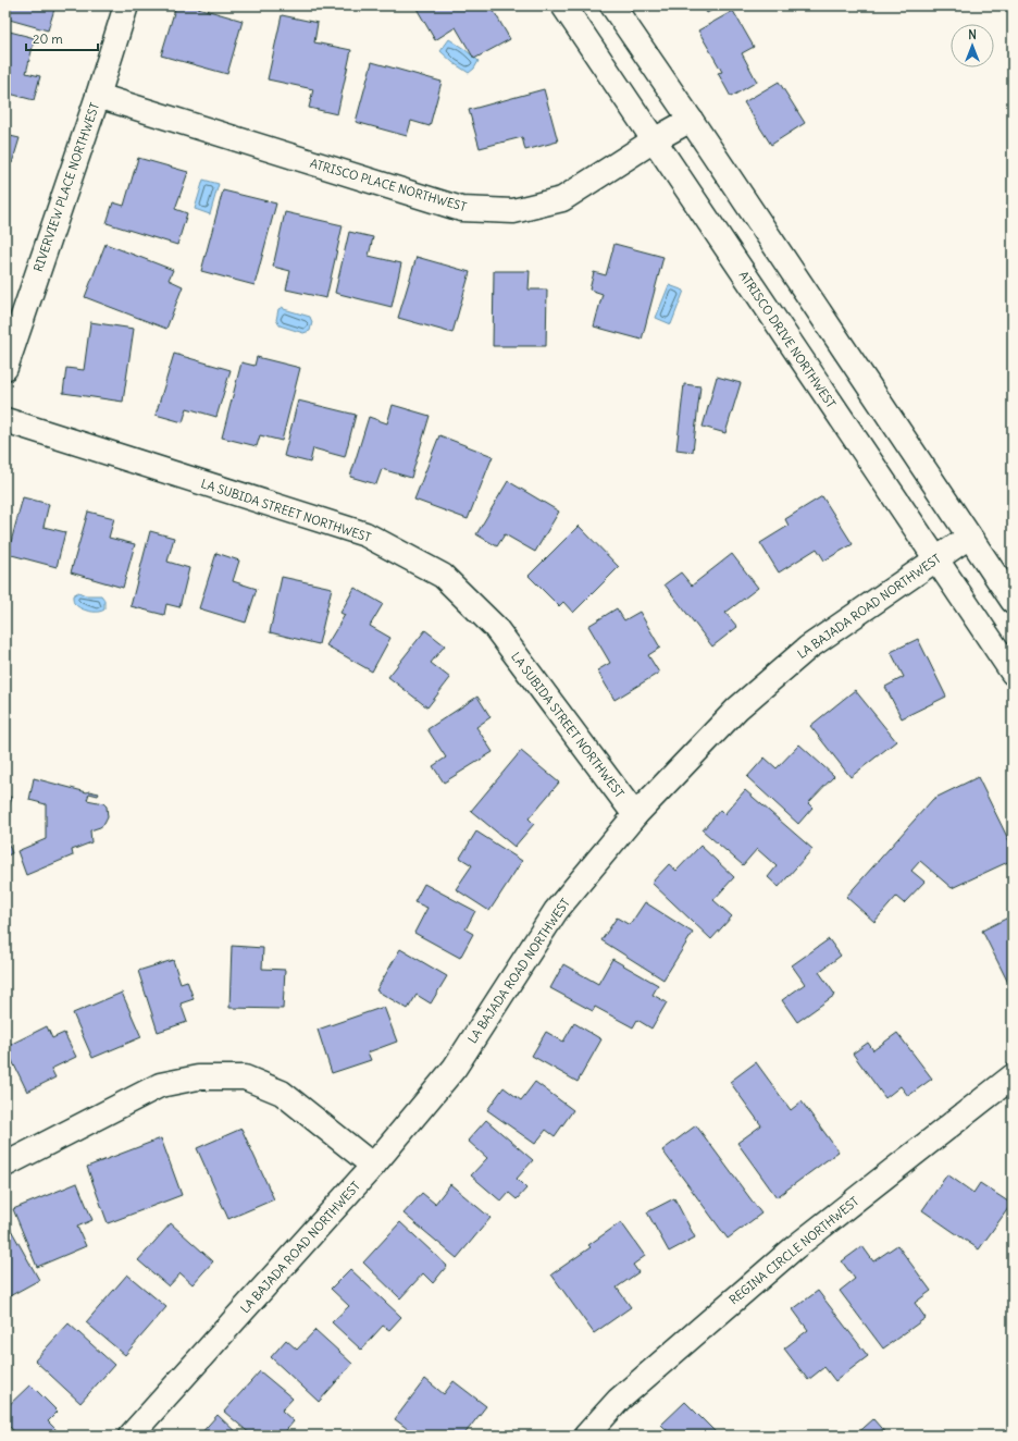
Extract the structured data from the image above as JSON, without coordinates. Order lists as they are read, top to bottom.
{
  "streets": {
    "street": [
      "ATRISCO PLACE NORTHWEST",
      "RIVERVIEW PLACE NORTHWEST",
      "ATRISCO DRIVE NORTHWEST",
      "LA SUBIDA STREET NORTHWEST",
      "LA BAJADA ROAD NORTHWEST",
      "REGINA CIRCLE NORTHWEST"
    ]
  },
  "crossings": [
    ["ATRISCO PLACE NORTHWEST", "RIVERVIEW PLACE NORTHWEST"],
    ["ATRISCO PLACE NORTHWEST", "ATRISCO DRIVE NORTHWEST"],
    ["ATRISCO DRIVE NORTHWEST", "LA BAJADA ROAD NORTHWEST"],
    ["LA SUBIDA STREET NORTHWEST", "LA BAJADA ROAD NORTHWEST"]
  ],
  "scale_bar": "20 m",
  "north": "top"
}
